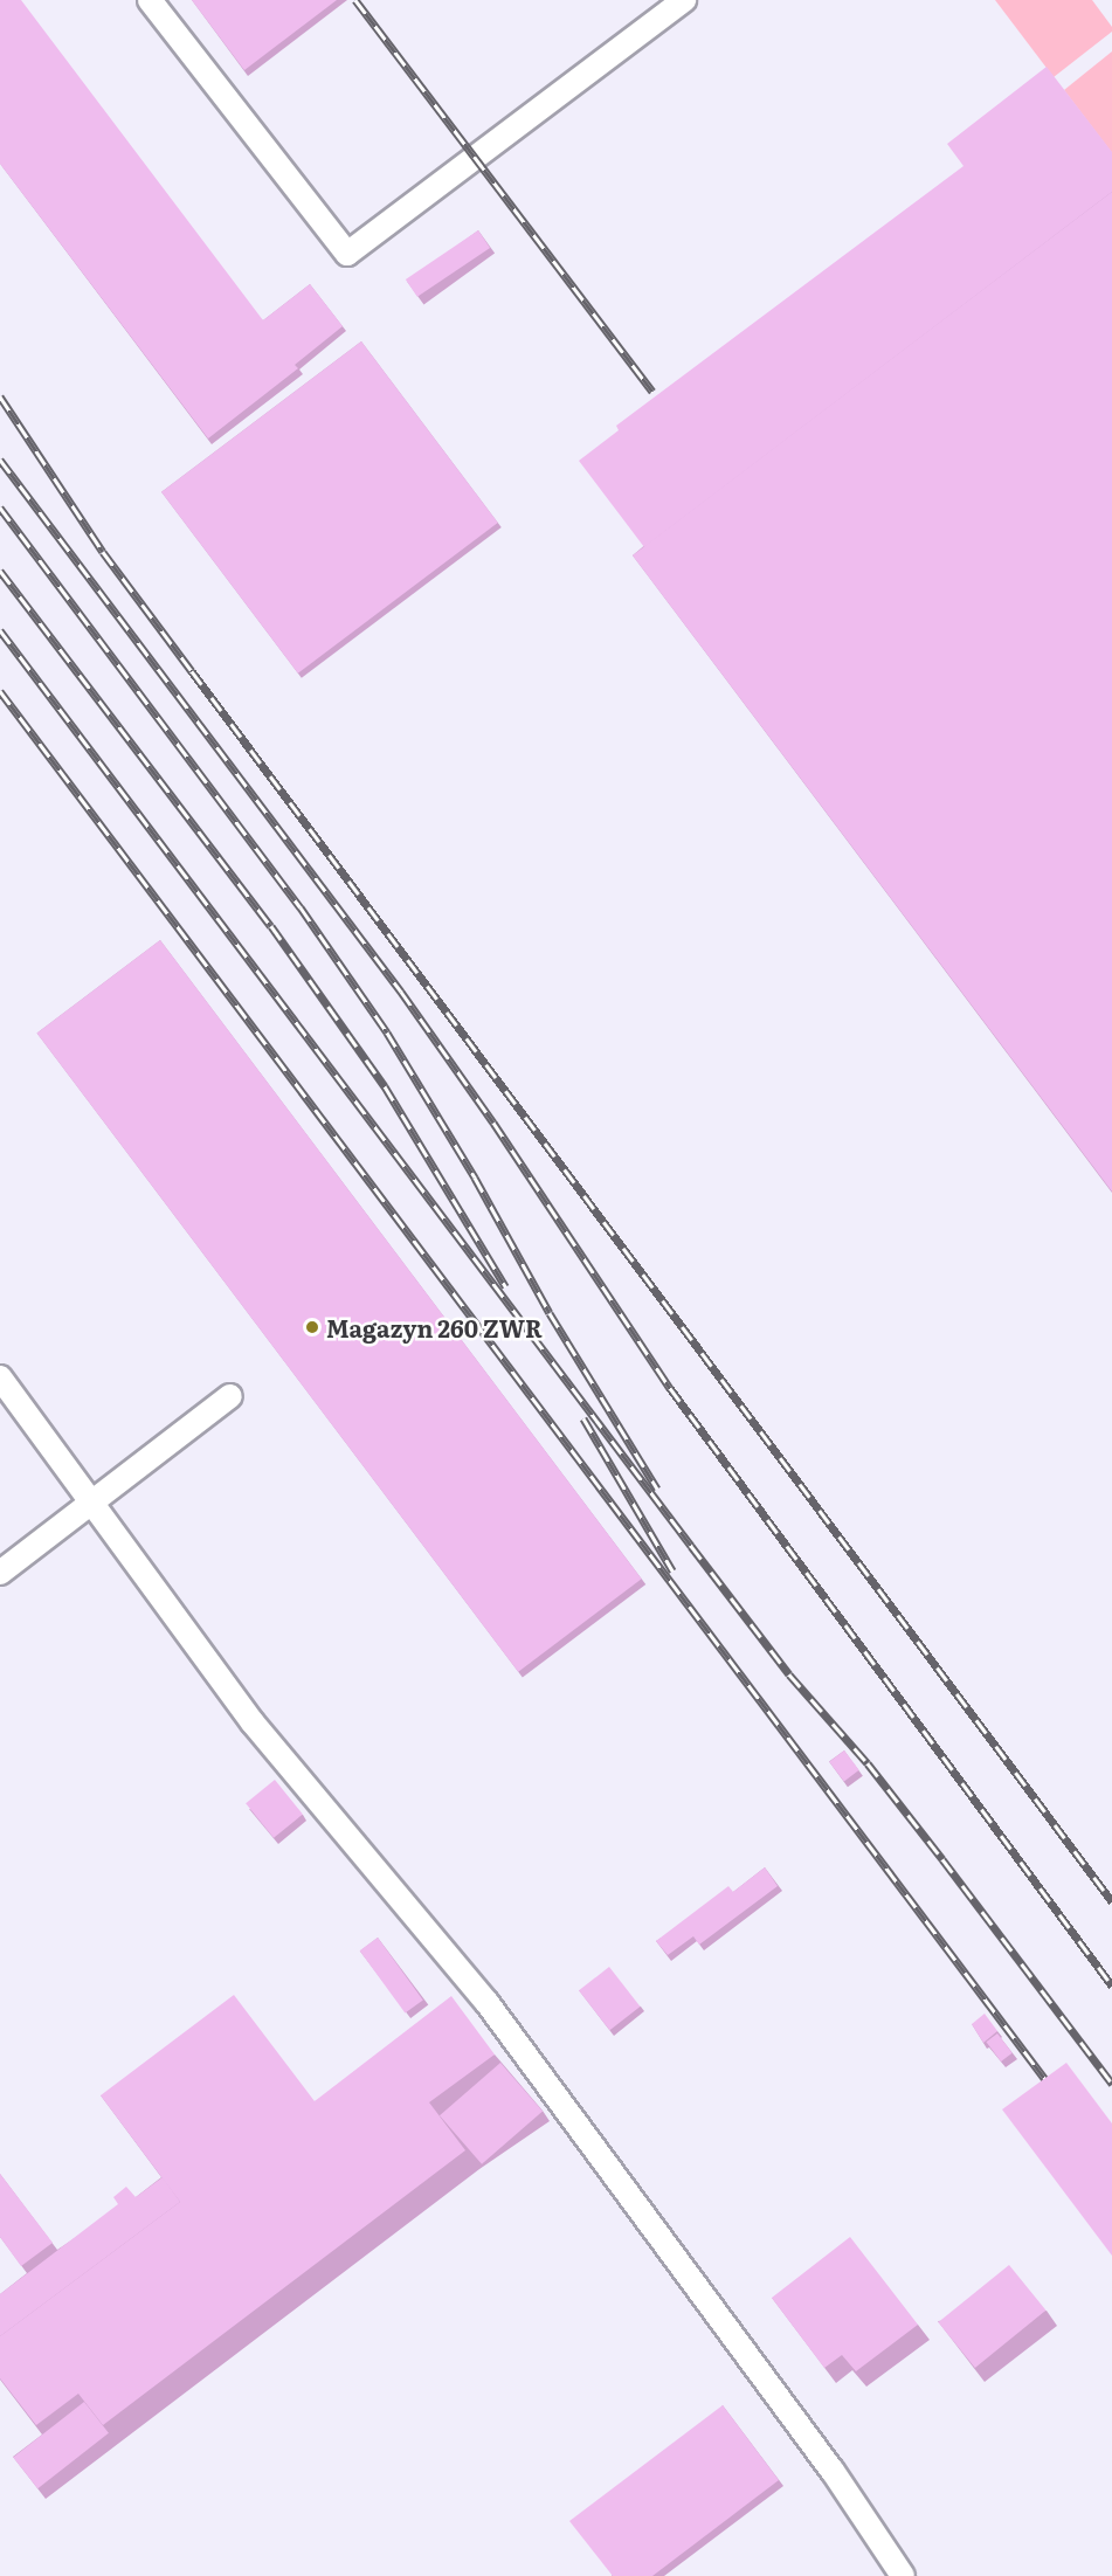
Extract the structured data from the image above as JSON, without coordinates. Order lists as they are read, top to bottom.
{
  "places": ["Magazyn 260 ZWR"]
}
